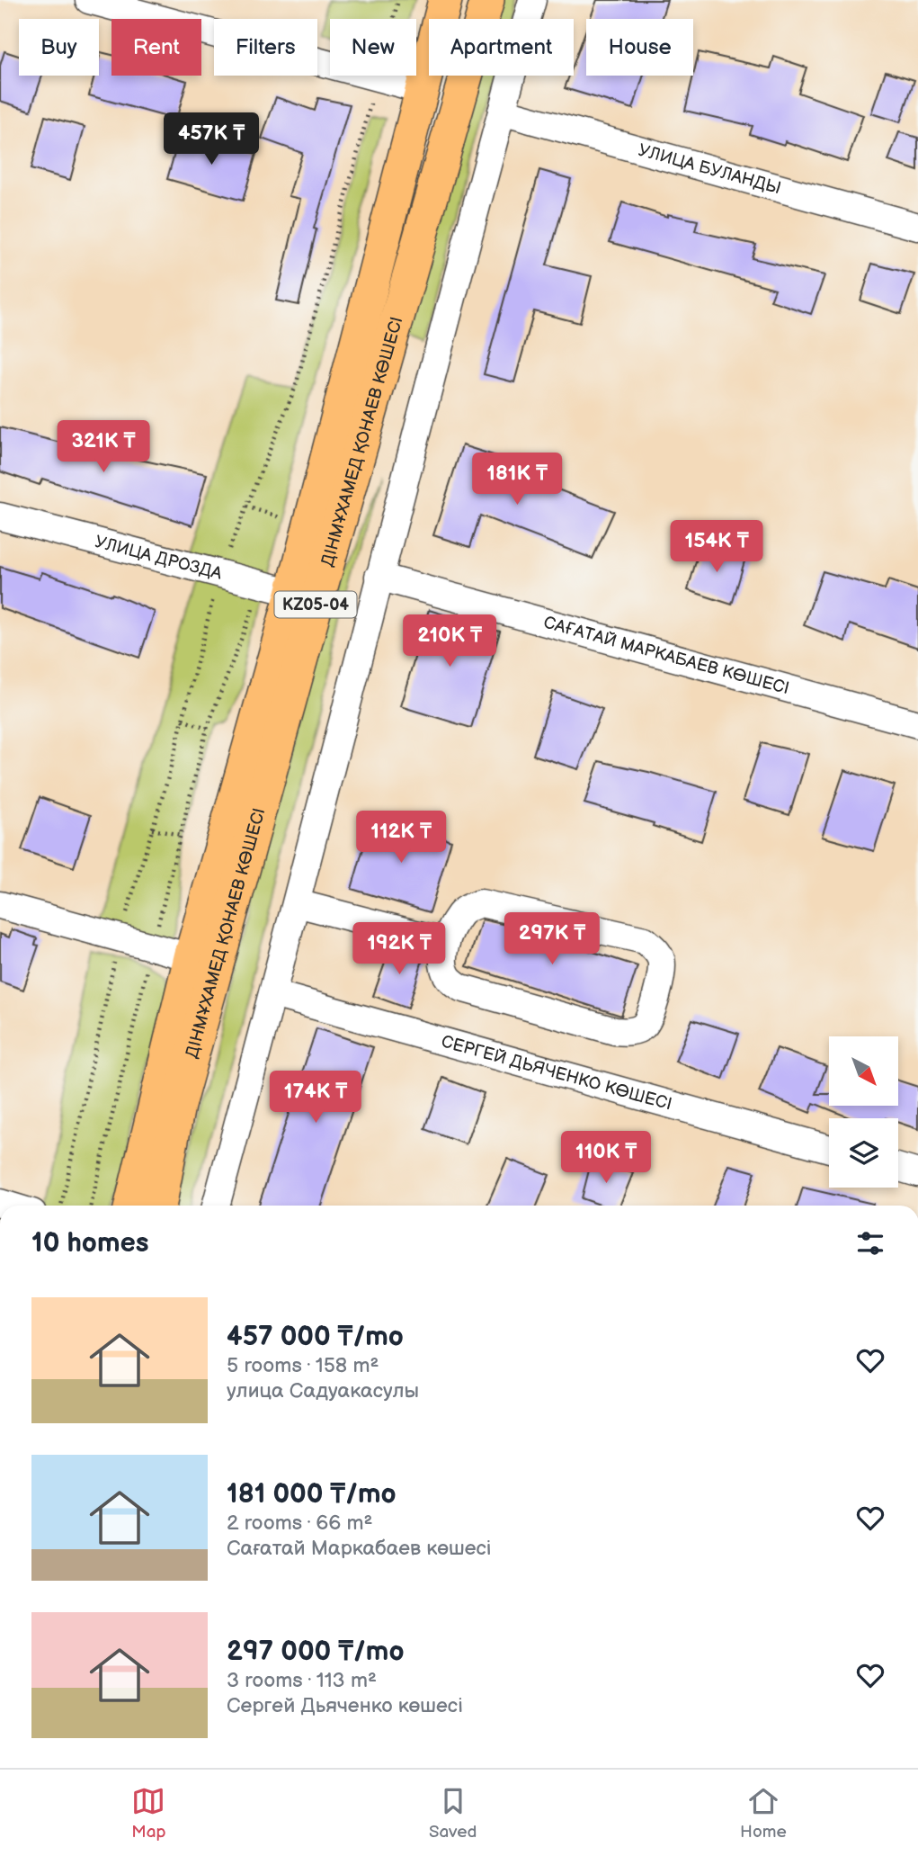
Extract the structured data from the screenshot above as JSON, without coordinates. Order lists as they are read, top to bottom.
{
  "streets": {
    "main road": ["ДІНМҰХАМЕД ҚОНАЕВ КӨШЕСІ", "KZ05-04"],
    "street": [
      "УЛИЦА БУЛАНДЫ",
      "УЛИЦА ДРОЗДА",
      "САҒАТАЙ МАРКАБАЕВ КӨШЕСІ",
      "СЕРГЕЙ ДЬЯЧЕНКО КӨШЕСІ"
    ]
  },
  "crossings": [
    ["ДІНМҰХАМЕД ҚОНАЕВ КӨШЕСІ", "УЛИЦА ДРОЗДА"]
  ],
  "north": "bottom right",
  "page": {
    "chip": [
      "Buy",
      "Rent",
      "Filters",
      "New",
      "Apartment",
      "House"
    ],
    "price": [
      "457K ₸",
      "321K ₸",
      "181K ₸",
      "154K ₸",
      "210K ₸",
      "112K ₸",
      "297K ₸",
      "192K ₸",
      "174K ₸",
      "110K ₸"
    ],
    "heading": "10 homes",
    "list": [
      {
        "name": "457 000 ₸/mo",
        "note": "5 rooms · 158 m² · улица Садуакасулы"
      },
      {
        "name": "181 000 ₸/mo",
        "note": "2 rooms · 66 m² · Сағатай Маркабаев көшесі"
      },
      {
        "name": "297 000 ₸/mo",
        "note": "3 rooms · 113 m² · Сергей Дьяченко көшесі"
      }
    ],
    "tabs": ["Map", "Saved", "Home"]
  }
}
